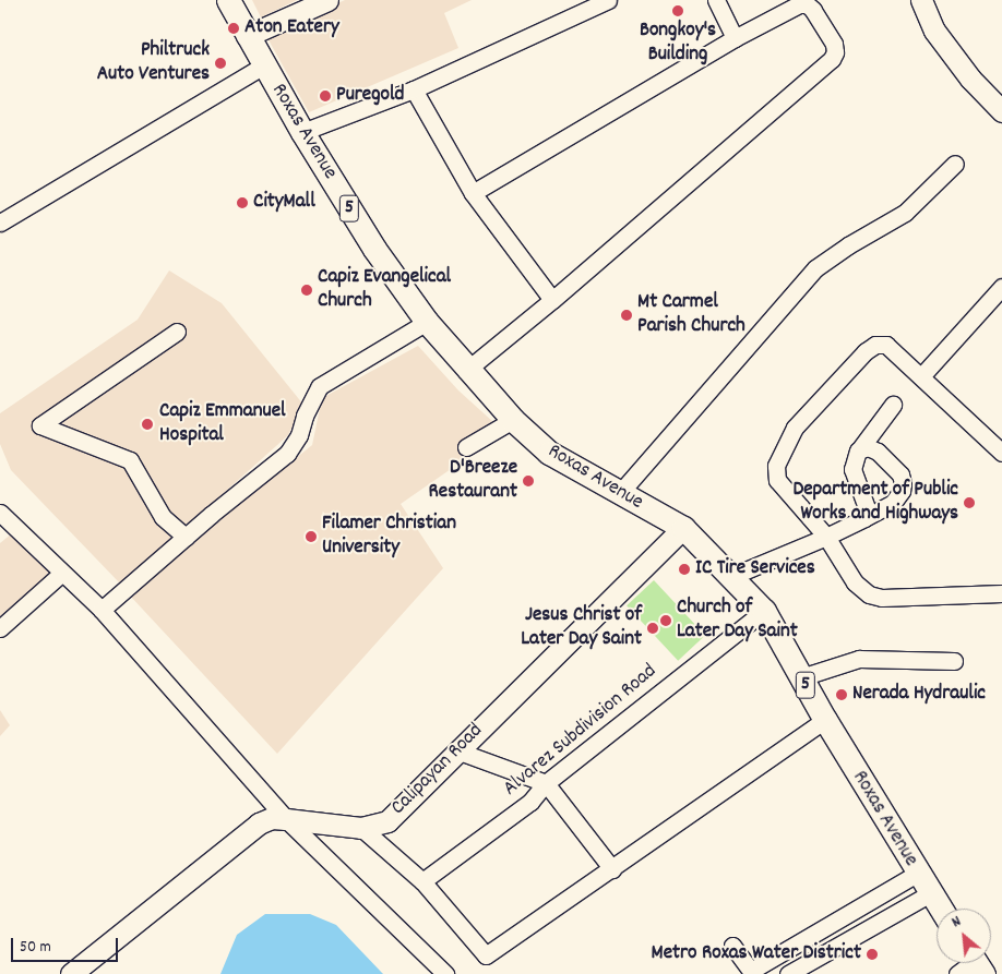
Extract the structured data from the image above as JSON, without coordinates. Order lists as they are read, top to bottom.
{
  "streets": {
    "highway": ["Roxas Avenue", "5"],
    "main road": ["Calipayan Road"],
    "street": ["Alvarez Subdivision Road"]
  },
  "crossings": [
    ["Roxas Avenue", "Alvarez Subdivision Road"],
    ["Roxas Avenue", "Calipayan Road"]
  ],
  "places": [
    "Bongkoy's Building",
    "Aton Eatery",
    "Philtruck Auto Ventures",
    "Puregold",
    "CityMall",
    "Capiz Evangelical Church",
    "Mt Carmel Parish Church",
    "Capiz Emmanuel Hospital",
    "D'Breeze Restaurant",
    "Department of Public Works and Highways",
    "Filamer Christian University",
    "IC Tire Services",
    "Church of Later Day Saint",
    "Jesus Christ of Later Day Saint",
    "Nerada Hydraulic",
    "Metro Roxas Water District"
  ],
  "scale_bar": "50 m",
  "north": "top left"
}
